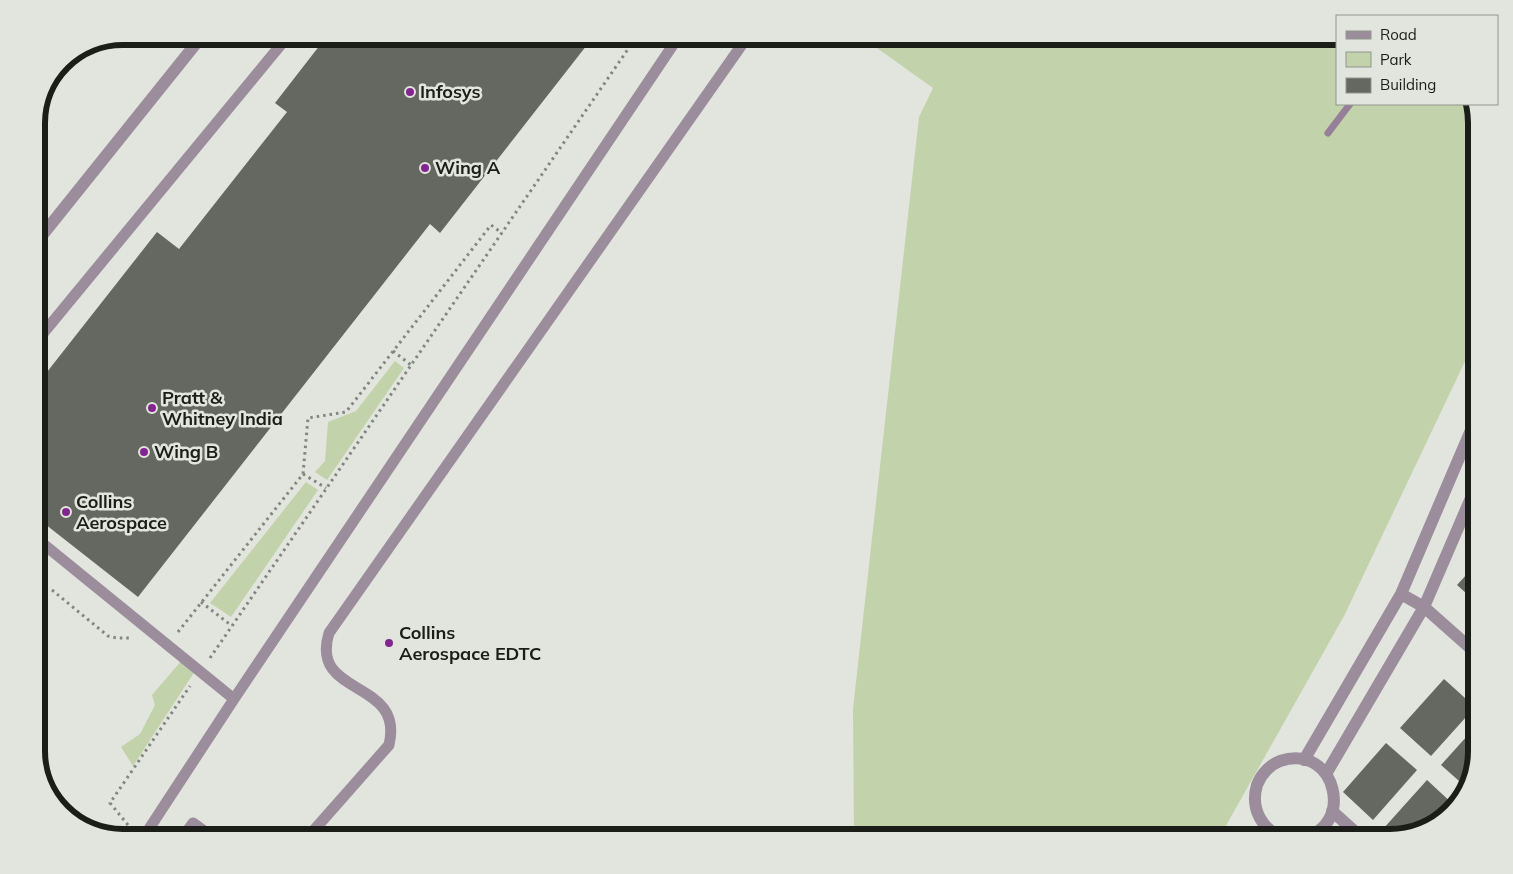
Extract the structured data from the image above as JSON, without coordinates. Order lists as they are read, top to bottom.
{
  "places": [
    "Infosys",
    "Wing A",
    "Pratt & Whitney India",
    "Wing B",
    "Collins Aerospace",
    "Collins Aerospace EDTC"
  ],
  "legend": ["Road", "Park", "Building"]
}
